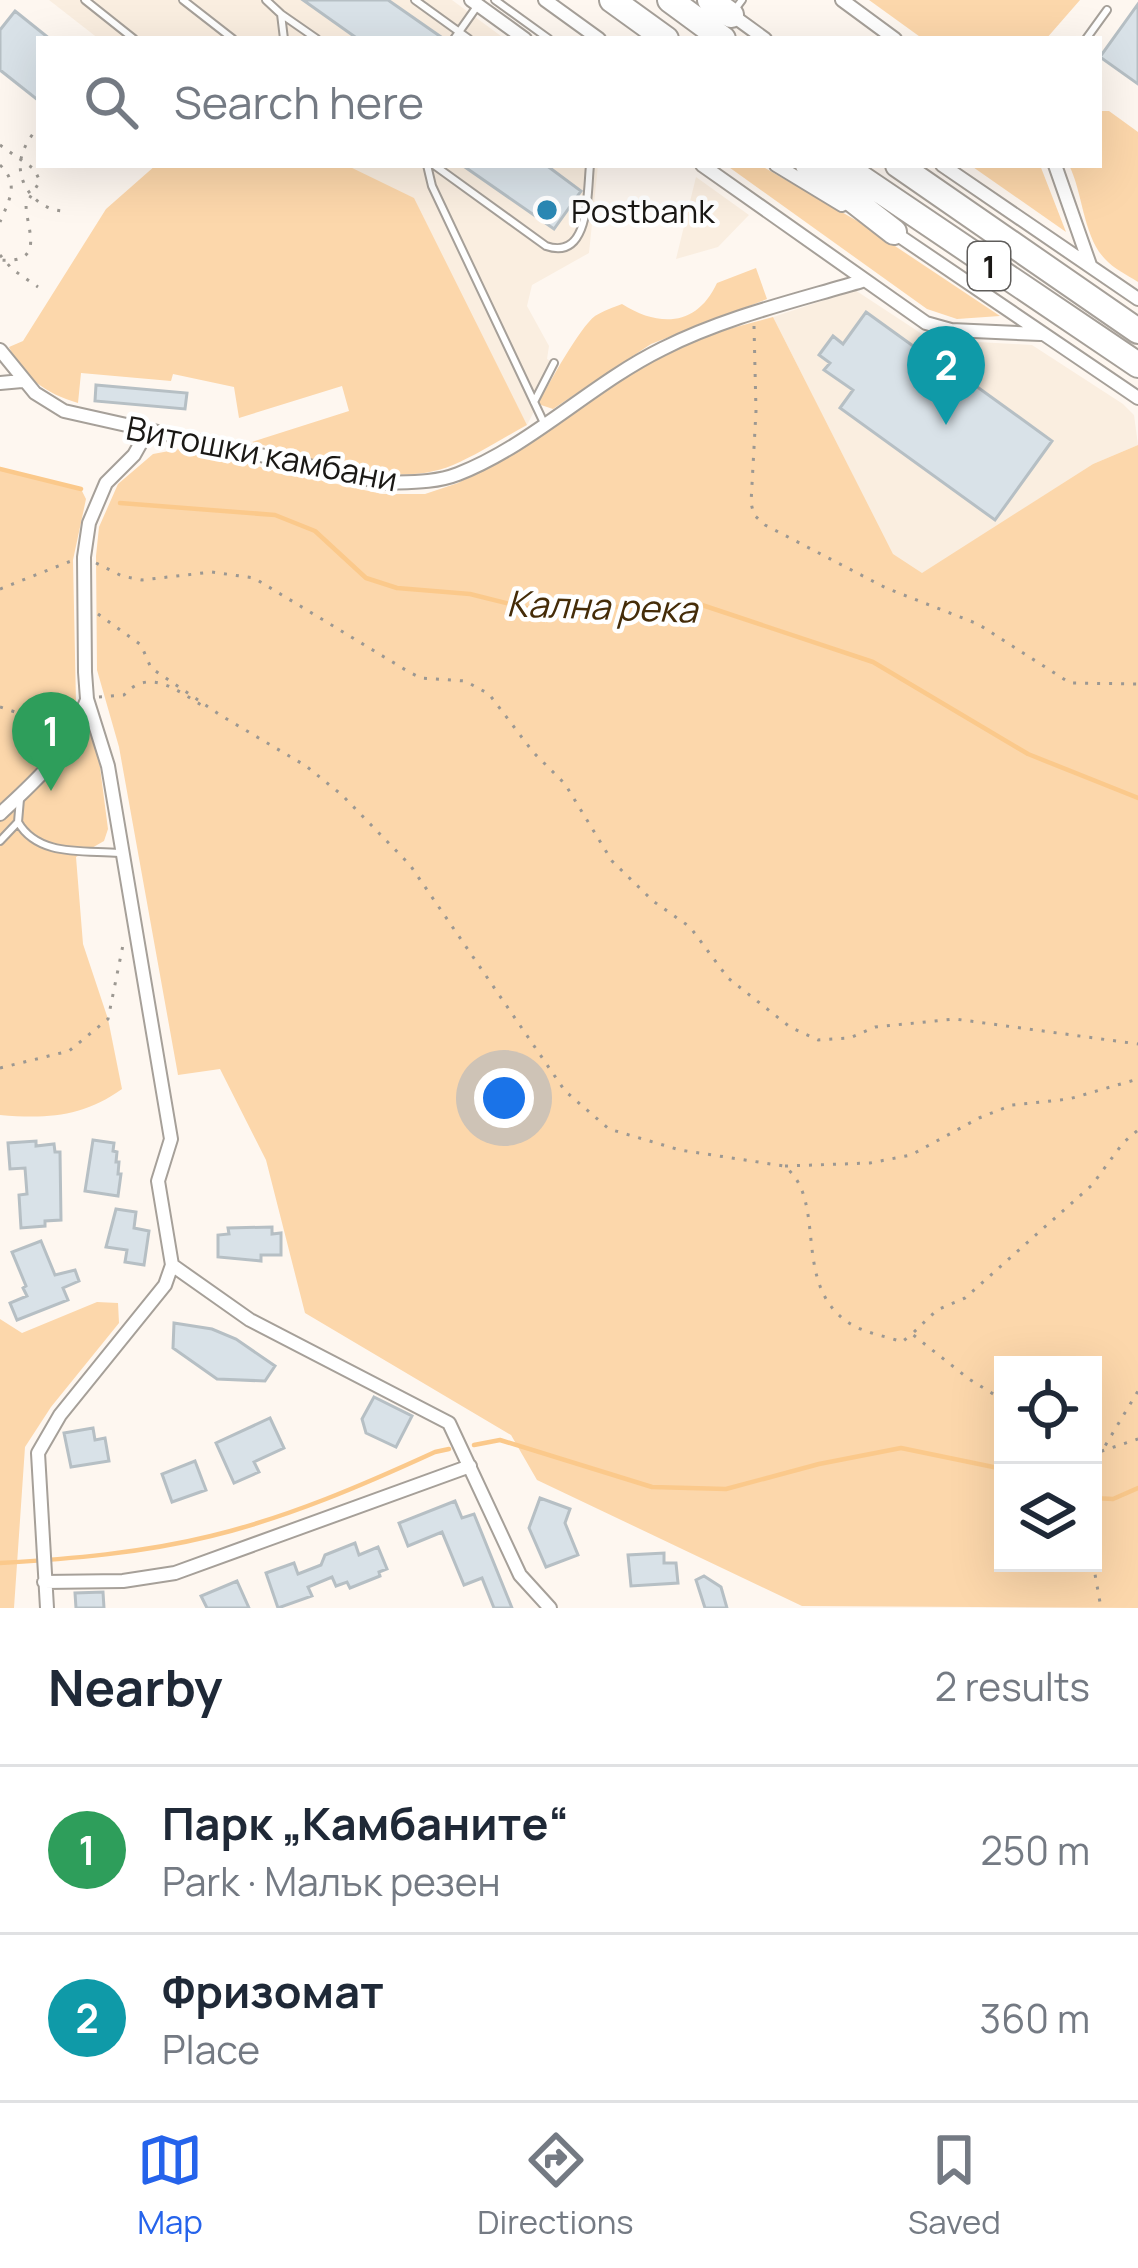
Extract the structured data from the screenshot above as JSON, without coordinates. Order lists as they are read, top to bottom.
{
  "streets": {
    "highway": ["1"],
    "street": ["Витошки камбани"]
  },
  "water": ["Кална река"],
  "places": ["Postbank"],
  "page": {
    "search": "Search here",
    "pins": ["2", "1"],
    "heading": ["Nearby", "2 results"],
    "list": [
      {
        "mark": "1",
        "name": "Парк „Камбаните“",
        "note": "Park · Малък резен",
        "value": "250 m"
      },
      {
        "mark": "2",
        "name": "Фризомат",
        "note": "Place",
        "value": "360 m"
      }
    ],
    "nav": ["Map", "Directions", "Saved"]
  }
}
